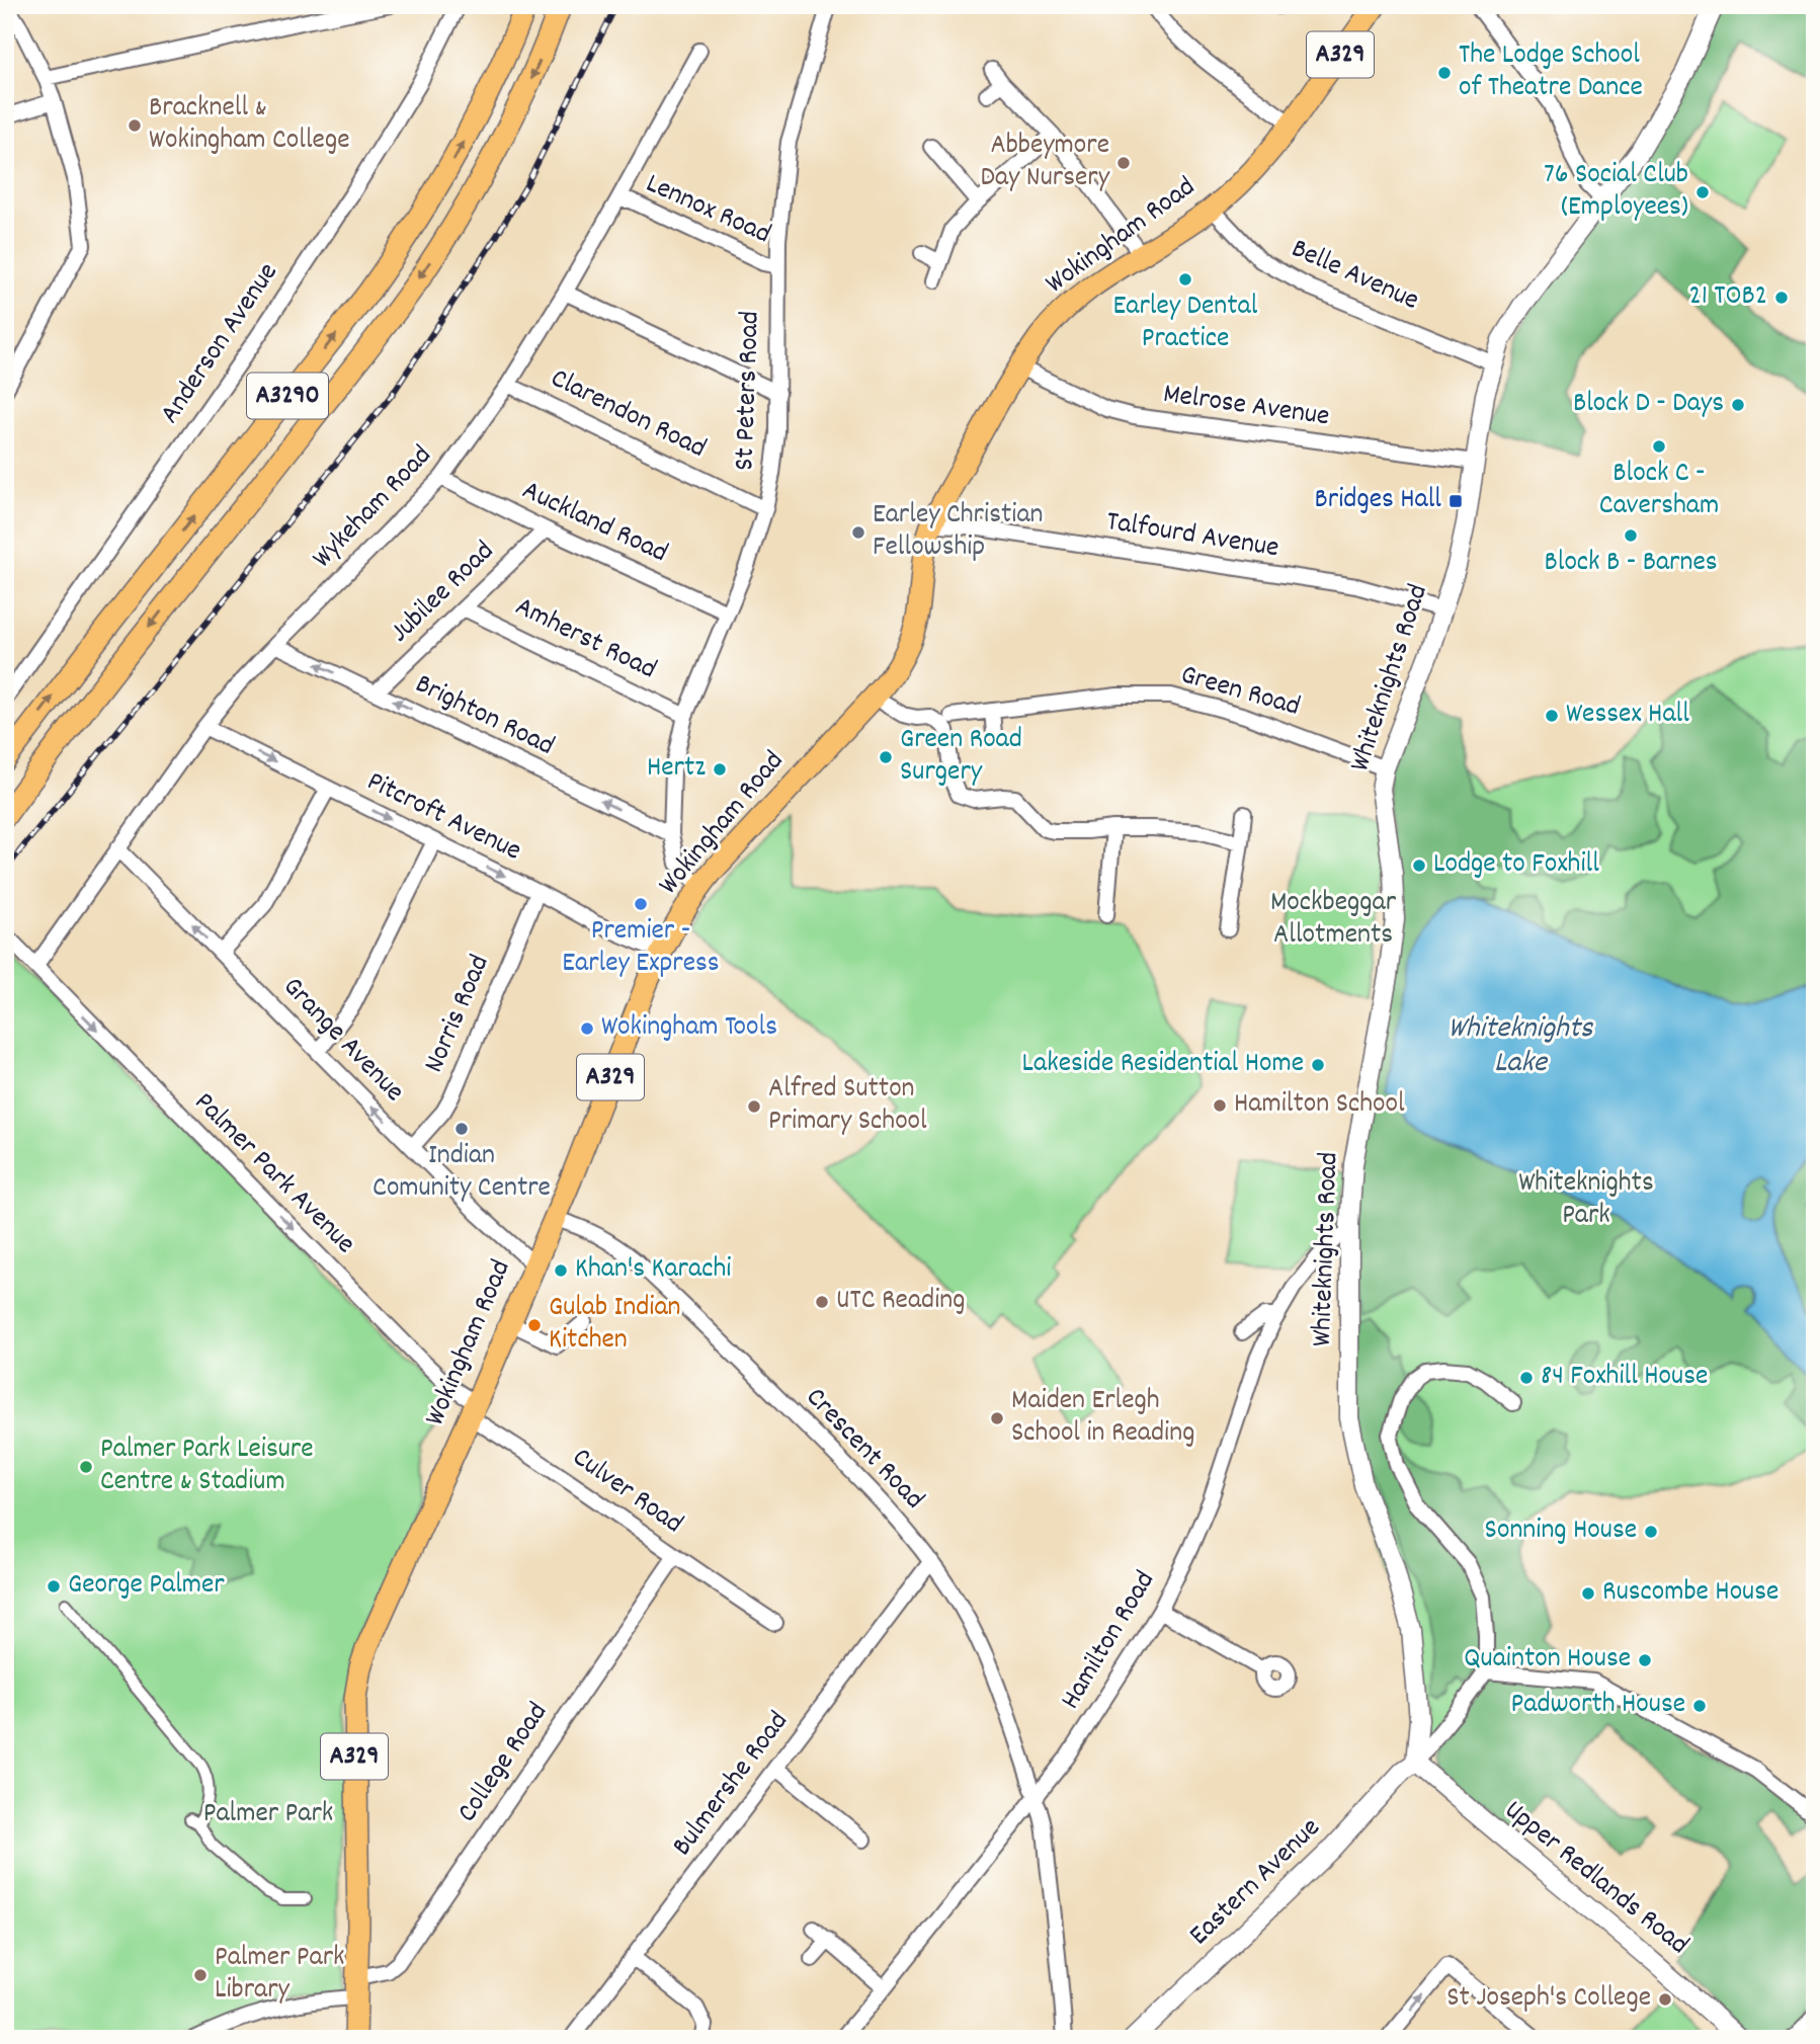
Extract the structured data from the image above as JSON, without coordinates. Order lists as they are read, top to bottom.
{
  "streets": {
    "main road": ["A329", "Wokingham Road", "A3290"],
    "street": [
      "Lennox Road",
      "Belle Avenue",
      "Anderson Avenue",
      "St Peters Road",
      "Melrose Avenue",
      "Clarendon Road",
      "Wykeham Road",
      "Auckland Road",
      "Talfourd Avenue",
      "Jubilee Road",
      "Amherst Road",
      "Whiteknights Road",
      "Green Road",
      "Brighton Road",
      "Pitcroft Avenue",
      "Norris Road",
      "Grange Avenue",
      "Palmer Park Avenue",
      "Crescent Road",
      "Culver Road",
      "Hamilton Road",
      "College Road",
      "Bulmershe Road",
      "Upper Redlands Road",
      "Eastern Avenue"
    ]
  },
  "crossings": [
    ["Lennox Road", "St Peters Road"],
    ["Lennox Road", "Wykeham Road"],
    ["Wokingham Road", "Belle Avenue"],
    ["Wokingham Road", "St Peters Road"],
    ["Wokingham Road", "Melrose Avenue"],
    ["Wokingham Road", "Talfourd Avenue"],
    ["Wokingham Road", "Pitcroft Avenue"],
    ["Wokingham Road", "Grange Avenue"],
    ["Wokingham Road", "Palmer Park Avenue"],
    ["Wokingham Road", "Crescent Road"],
    ["Wokingham Road", "Culver Road"],
    ["Wokingham Road", "College Road"],
    ["Belle Avenue", "Whiteknights Road"],
    ["St Peters Road", "Clarendon Road"],
    ["St Peters Road", "Auckland Road"],
    ["St Peters Road", "Amherst Road"],
    ["St Peters Road", "Brighton Road"],
    ["Melrose Avenue", "Whiteknights Road"],
    ["Clarendon Road", "Wykeham Road"],
    ["Wykeham Road", "Auckland Road"],
    ["Wykeham Road", "Brighton Road"],
    ["Wykeham Road", "Pitcroft Avenue"],
    ["Wykeham Road", "Grange Avenue"],
    ["Wykeham Road", "Palmer Park Avenue"],
    ["Auckland Road", "Jubilee Road"],
    ["Talfourd Avenue", "Whiteknights Road"],
    ["Jubilee Road", "Amherst Road"],
    ["Jubilee Road", "Brighton Road"],
    ["Whiteknights Road", "Green Road"],
    ["Whiteknights Road", "Hamilton Road"],
    ["Whiteknights Road", "Upper Redlands Road"],
    ["Whiteknights Road", "Eastern Avenue"],
    ["Pitcroft Avenue", "Norris Road"],
    ["Norris Road", "Grange Avenue"],
    ["Palmer Park Avenue", "Culver Road"],
    ["Crescent Road", "Hamilton Road"],
    ["Crescent Road", "Bulmershe Road"],
    ["Culver Road", "College Road"],
    ["Upper Redlands Road", "Eastern Avenue"]
  ],
  "one_way": [
    "Brighton Road",
    "Pitcroft Avenue",
    "Grange Avenue",
    "Palmer Park Avenue"
  ],
  "water": ["Whiteknights Lake"],
  "parks": ["Mockbeggar Allotments", "Whiteknights Park", "Palmer Park"],
  "places": {
    "other": [
      "The Lodge School of Theatre Dance",
      "Bracknell & Wokingham College",
      "Abbeymore Day Nursery",
      "76 Social Club (Employees)",
      "Earley Dental Practice",
      "21 TOB2",
      "Block D - Days",
      "Block C - Caversham",
      "Earley Christian Fellowship",
      "Block B - Barnes",
      "Wessex Hall",
      "Green Road Surgery",
      "Hertz",
      "Lodge to Foxhill",
      "Premier - Earley Express",
      "Wokingham Tools",
      "Lakeside Residential Home",
      "Hamilton School",
      "Alfred Sutton Primary School",
      "Indian Comunity Centre",
      "Khan's Karachi",
      "UTC Reading",
      "Gulab Indian Kitchen",
      "84 Foxhill House",
      "Maiden Erlegh School in Reading",
      "Palmer Park Leisure Centre & Stadium",
      "Sonning House",
      "George Palmer",
      "Ruscombe House",
      "Quainton House",
      "Padworth House",
      "Palmer Park Library",
      "St Joseph's College"
    ],
    "transit": ["Bridges Hall"]
  }
}
